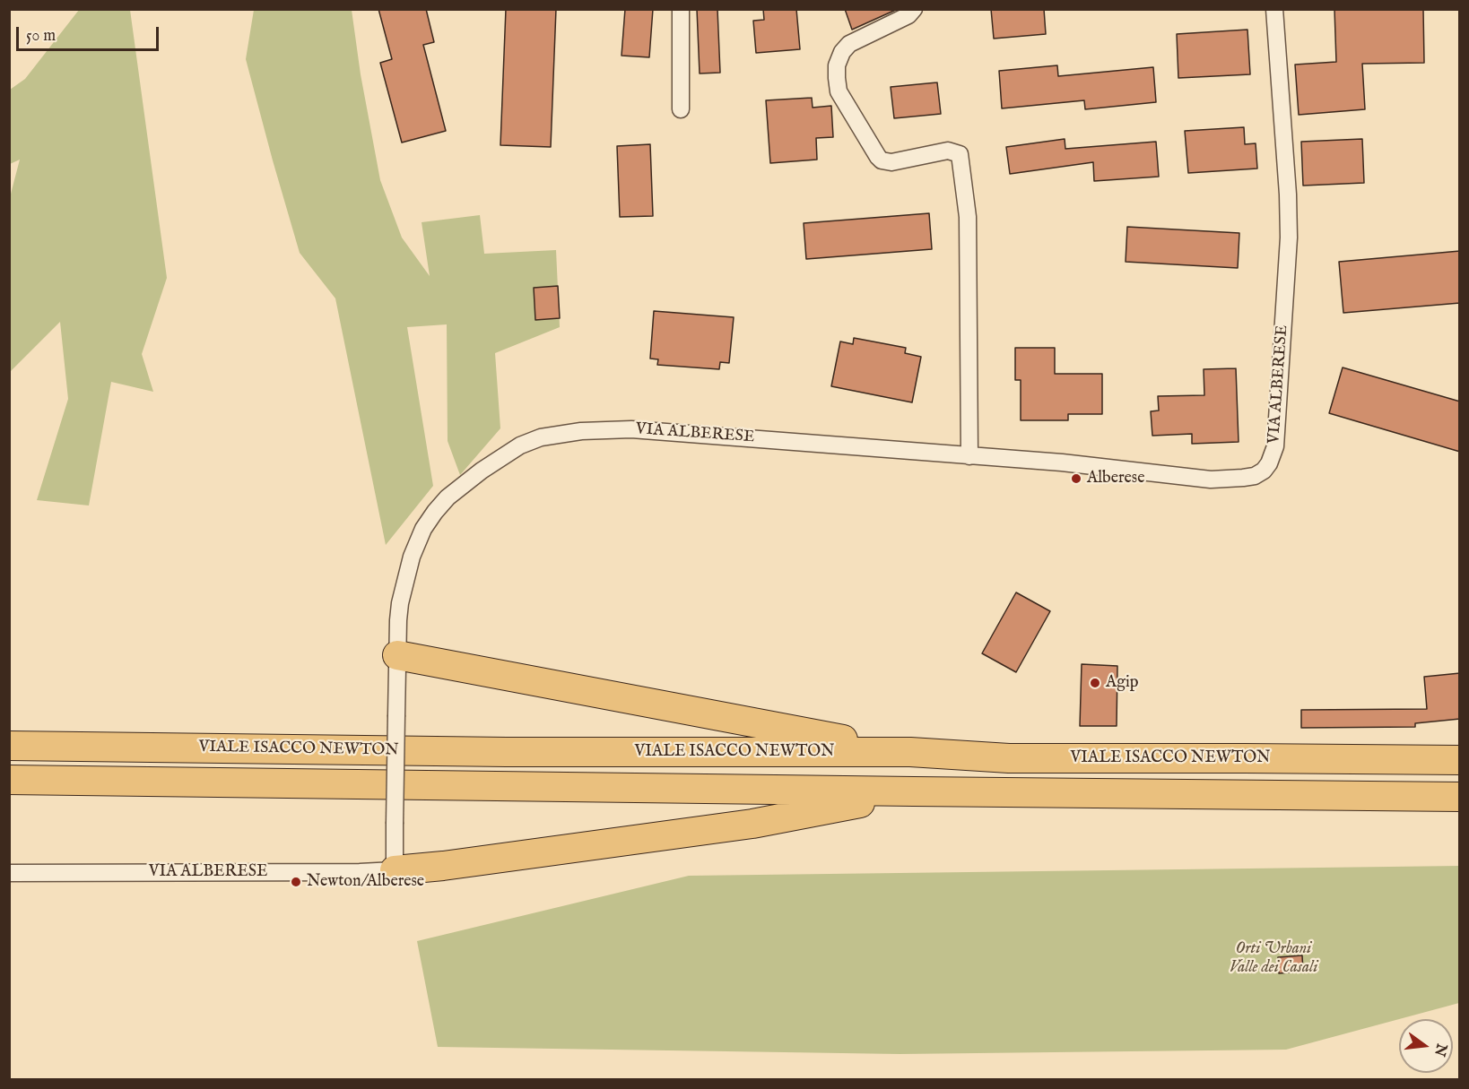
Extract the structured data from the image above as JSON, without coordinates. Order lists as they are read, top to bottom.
{
  "streets": {
    "highway": ["VIALE ISACCO NEWTON"],
    "street": ["VIA ALBERESE"]
  },
  "parks": ["Orti Urbani Valle dei Casali"],
  "places": ["Alberese", "Agip", "Newton/Alberese"],
  "scale_bar": "50 m",
  "north": "right"
}
